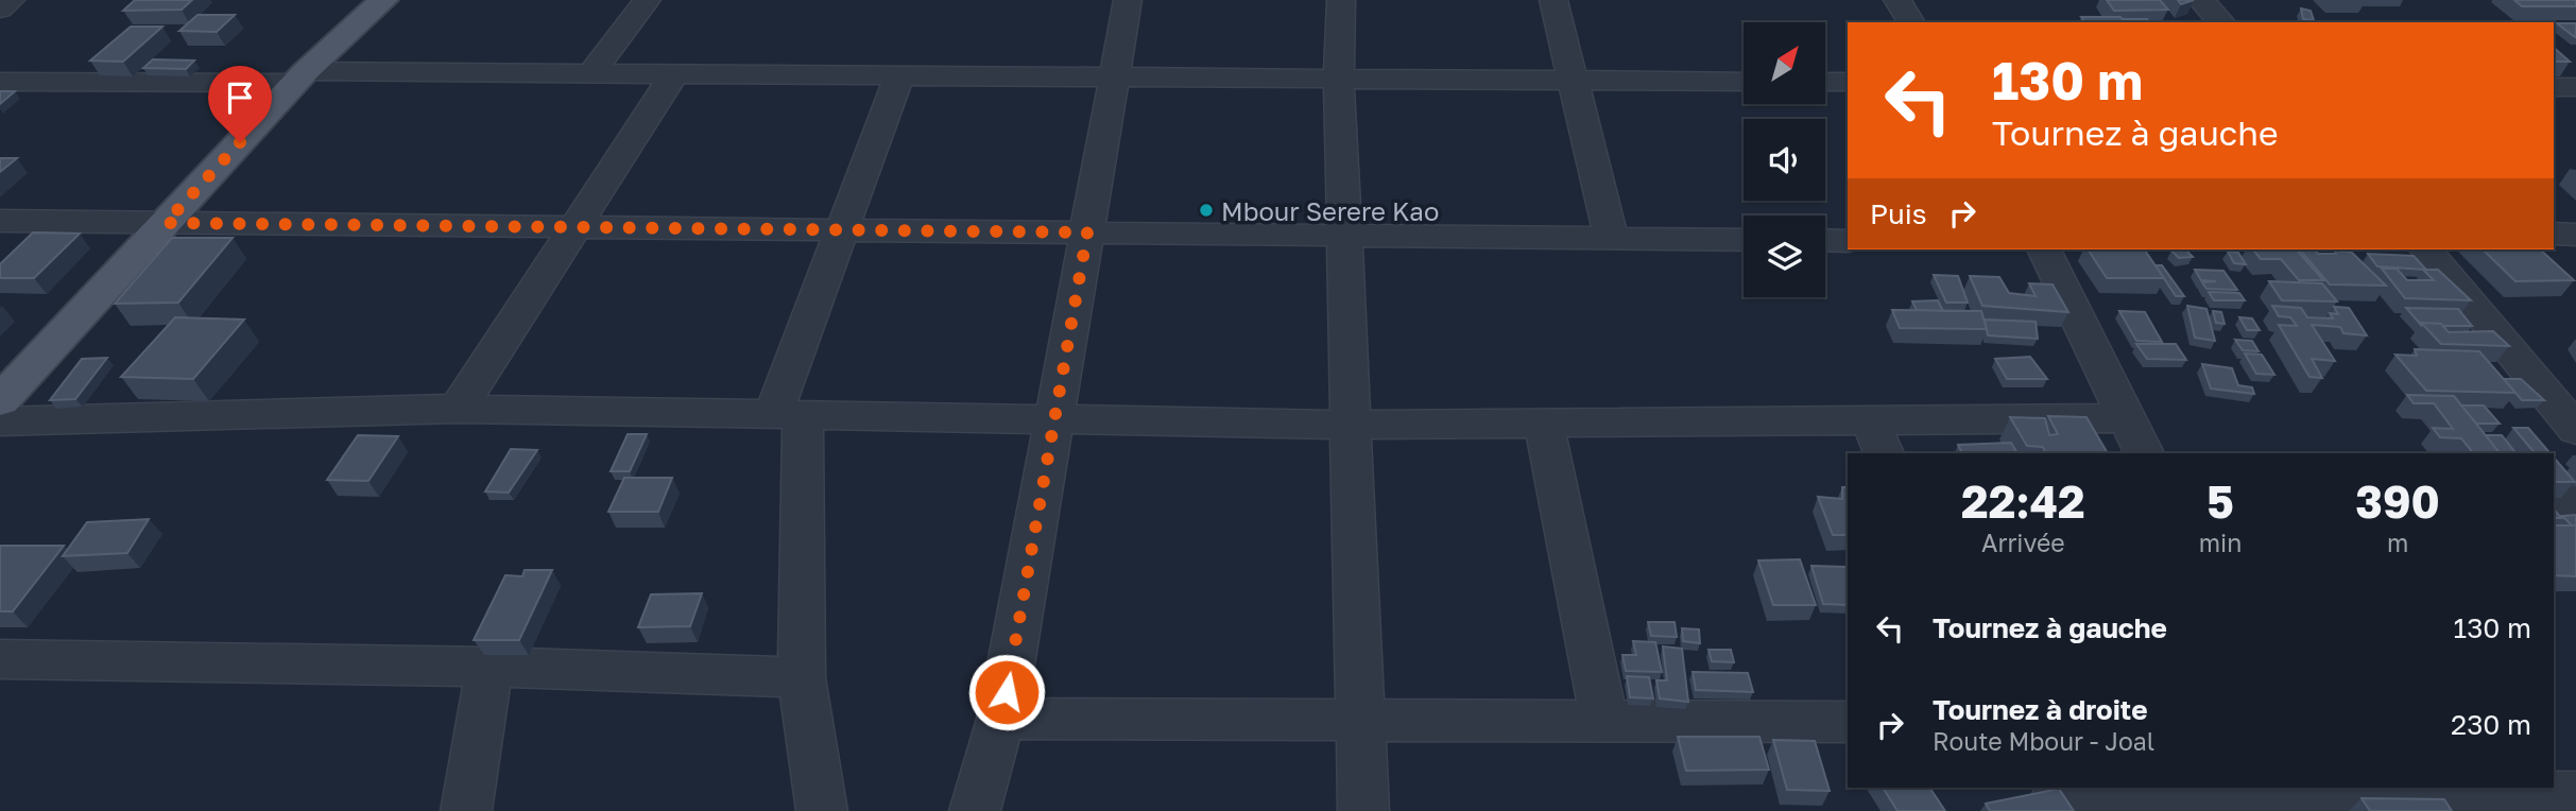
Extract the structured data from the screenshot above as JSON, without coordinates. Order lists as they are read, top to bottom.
{
  "places": ["Mbour Serere Kao"],
  "north": "top right",
  "page": {
    "turn": ["130 m", "Tournez à gauche"],
    "then": "Puis",
    "eta": [
      "22:42",
      "Arrivée",
      "5",
      "min",
      "390",
      "m"
    ],
    "list": [
      {
        "name": "Tournez à gauche",
        "value": "130 m"
      },
      {
        "name": "Tournez à droite",
        "note": "Route Mbour - Joal",
        "value": "230 m"
      }
    ]
  }
}
